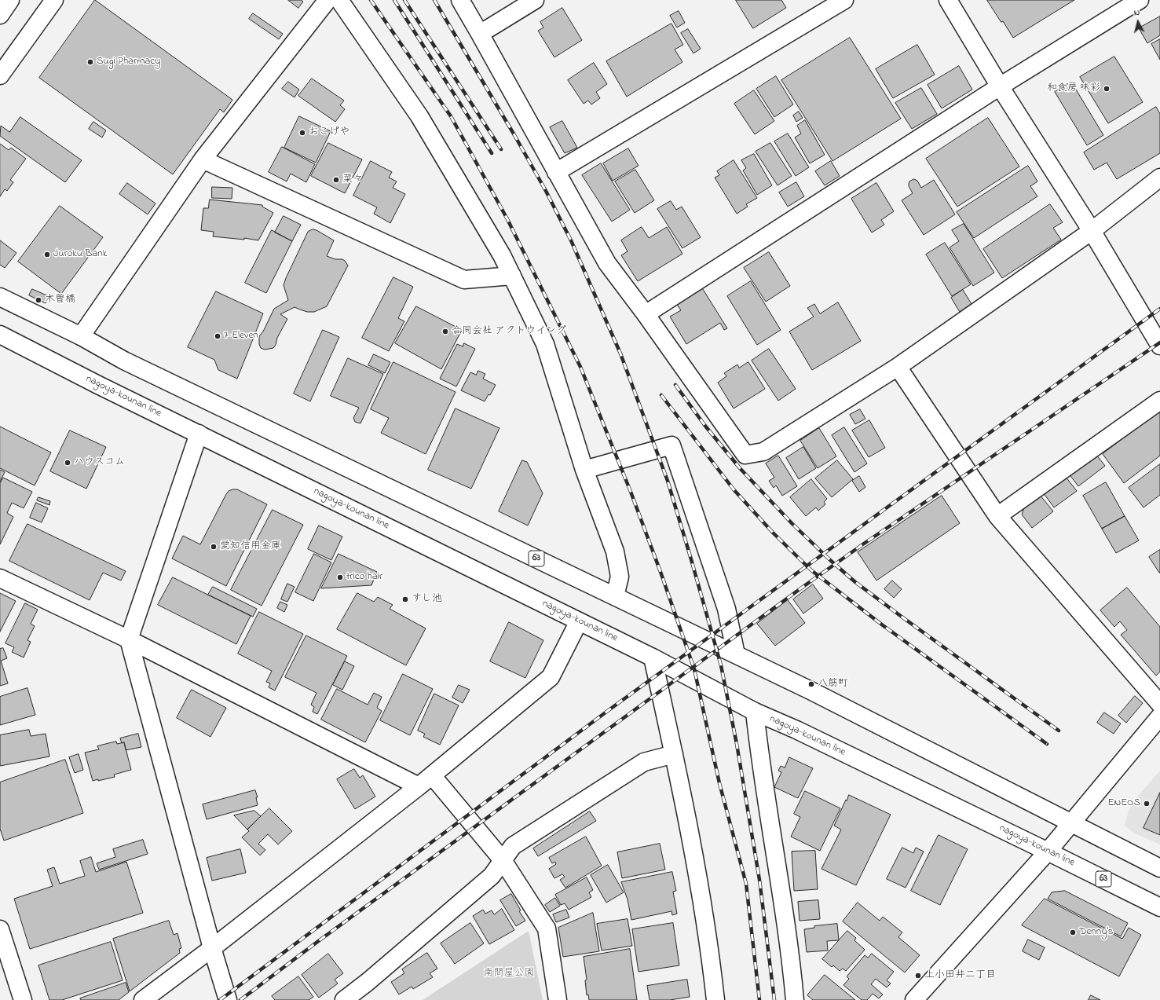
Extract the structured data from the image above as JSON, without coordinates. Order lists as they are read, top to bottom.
{
  "streets": {
    "street": ["nagoya-kounan line", "63"]
  },
  "parks": ["南問屋公園"],
  "places": [
    "Sugi Pharmacy",
    "和食房 味彩",
    "おこげや",
    "菜々",
    "Juroku Bank",
    "木曽橋",
    "合同会社 アクトウイング",
    "7-Eleven",
    "ハウスコム",
    "愛知信用金庫",
    "trico hair",
    "すし池",
    "八筋町",
    "ENEOS",
    "Denny's",
    "上小田井二丁目"
  ],
  "north": "top"
}
